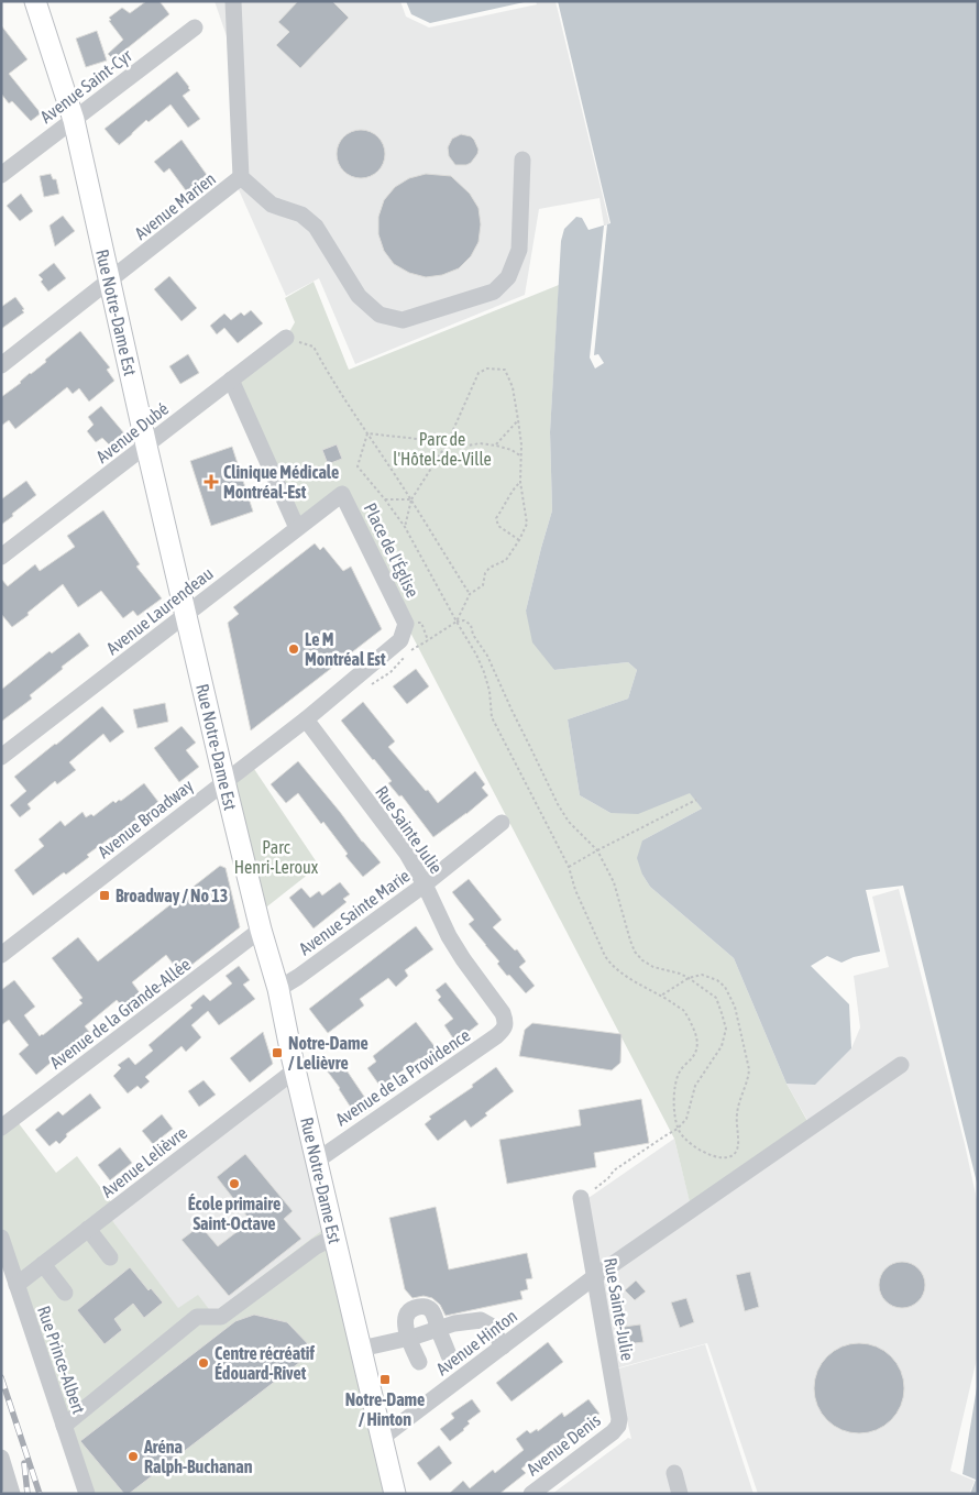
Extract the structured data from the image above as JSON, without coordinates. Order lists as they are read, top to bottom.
{
  "streets": {
    "main road": ["Rue Notre-Dame Est"],
    "street": [
      "Avenue Saint-Cyr",
      "Avenue Marien",
      "Avenue Dubé",
      "Place de l'Église",
      "Avenue Laurendeau",
      "Avenue Broadway",
      "Rue Sainte Julie",
      "Avenue Sainte Marie",
      "Avenue de la Grande-Allée",
      "Avenue de la Providence",
      "Avenue Lelièvre",
      "Rue Sainte-Julie",
      "Avenue Hinton",
      "Rue Prince-Albert",
      "Avenue Denis"
    ]
  },
  "crossings": [
    ["Avenue Saint-Cyr", "Rue Notre-Dame Est"],
    ["Avenue Marien", "Rue Notre-Dame Est"],
    ["Rue Notre-Dame Est", "Avenue Dubé"],
    ["Rue Notre-Dame Est", "Avenue Laurendeau"],
    ["Rue Notre-Dame Est", "Avenue Broadway"],
    ["Rue Notre-Dame Est", "Avenue Sainte Marie"],
    ["Rue Notre-Dame Est", "Avenue de la Grande-Allée"],
    ["Rue Notre-Dame Est", "Avenue de la Providence"],
    ["Rue Notre-Dame Est", "Avenue Lelièvre"],
    ["Rue Notre-Dame Est", "Avenue Hinton"],
    ["Place de l'Église", "Avenue Laurendeau"],
    ["Place de l'Église", "Avenue Broadway"],
    ["Avenue Broadway", "Rue Sainte Julie"],
    ["Rue Sainte Julie", "Avenue Sainte Marie"],
    ["Rue Sainte Julie", "Avenue de la Providence"],
    ["Avenue Lelièvre", "Rue Prince-Albert"],
    ["Rue Sainte-Julie", "Avenue Hinton"],
    ["Rue Sainte-Julie", "Avenue Denis"]
  ],
  "parks": ["Parc de l'Hôtel-de-Ville", "Parc Henri-Leroux"],
  "places": {
    "health": ["Clinique Médicale Montréal-Est"],
    "other": [
      "Le M Montréal Est",
      "École primaire Saint-Octave",
      "Centre récréatif Édouard-Rivet",
      "Aréna Ralph-Buchanan"
    ],
    "transit": ["Broadway / No 13", "Notre-Dame / Lelièvre", "Notre-Dame / Hinton"]
  }
}
